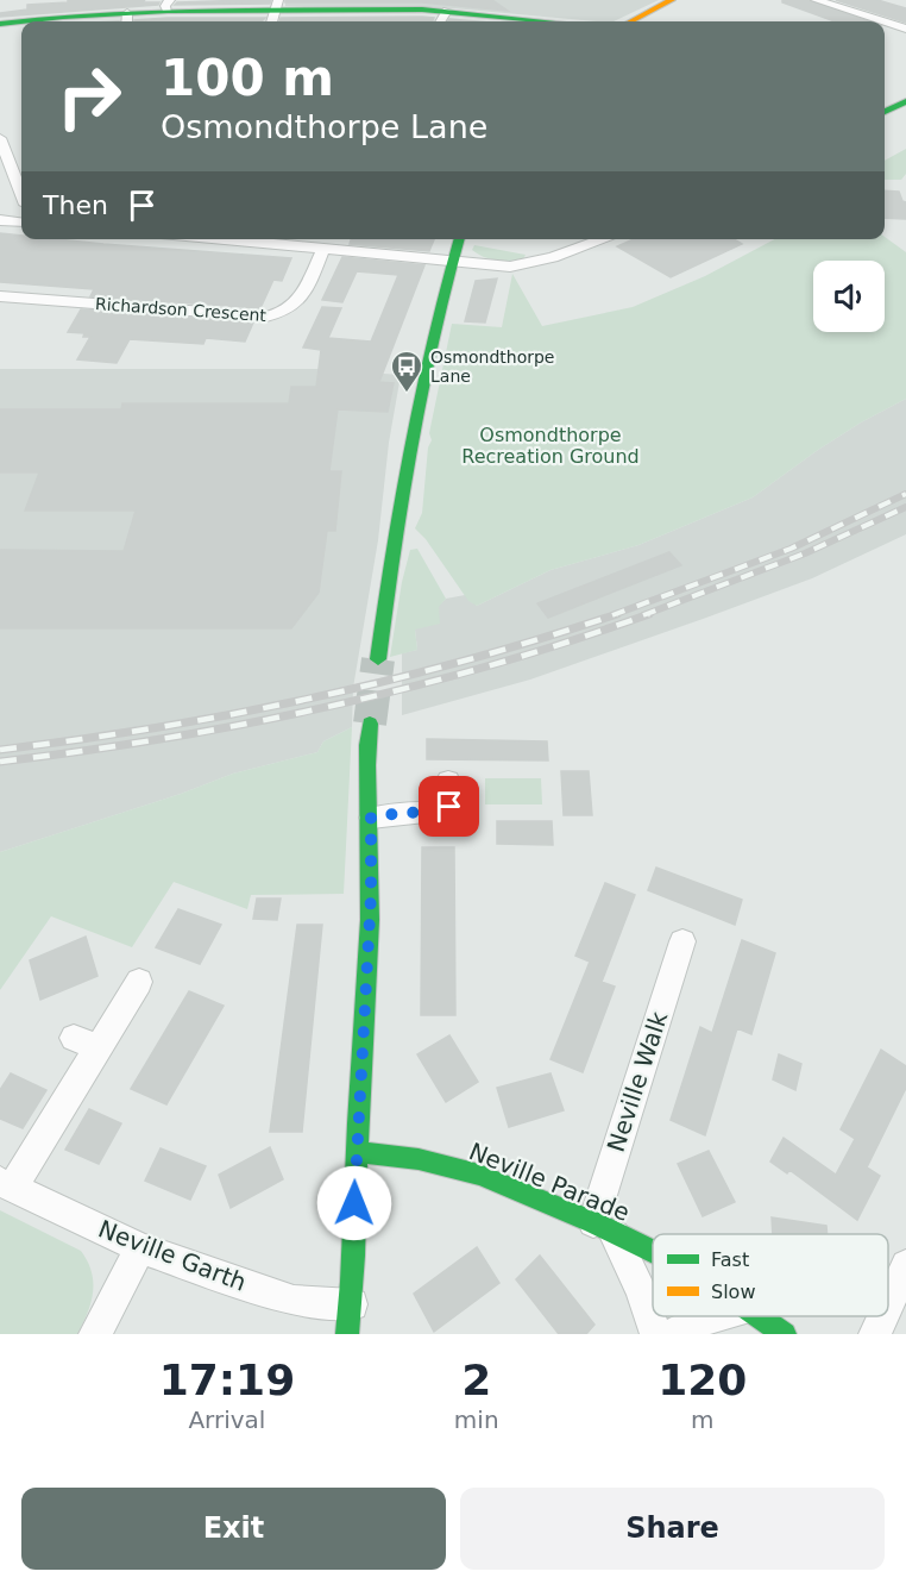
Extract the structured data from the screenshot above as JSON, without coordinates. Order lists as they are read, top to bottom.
{
  "streets": {
    "street": [
      "Richardson Crescent",
      "Neville Walk",
      "Neville Parade",
      "Neville Garth"
    ]
  },
  "crossings": [
    ["Neville Walk", "Neville Parade"]
  ],
  "parks": ["Osmondthorpe Recreation Ground"],
  "places": {
    "bus stop": ["Osmondthorpe Lane"]
  },
  "legend": ["Fast", "Slow"],
  "page": {
    "turn": ["100 m", "Osmondthorpe Lane"],
    "then": "Then",
    "eta": [
      "17:19",
      "Arrival",
      "2",
      "min",
      "120",
      "m"
    ],
    "buttons": ["Exit", "Share"]
  }
}
